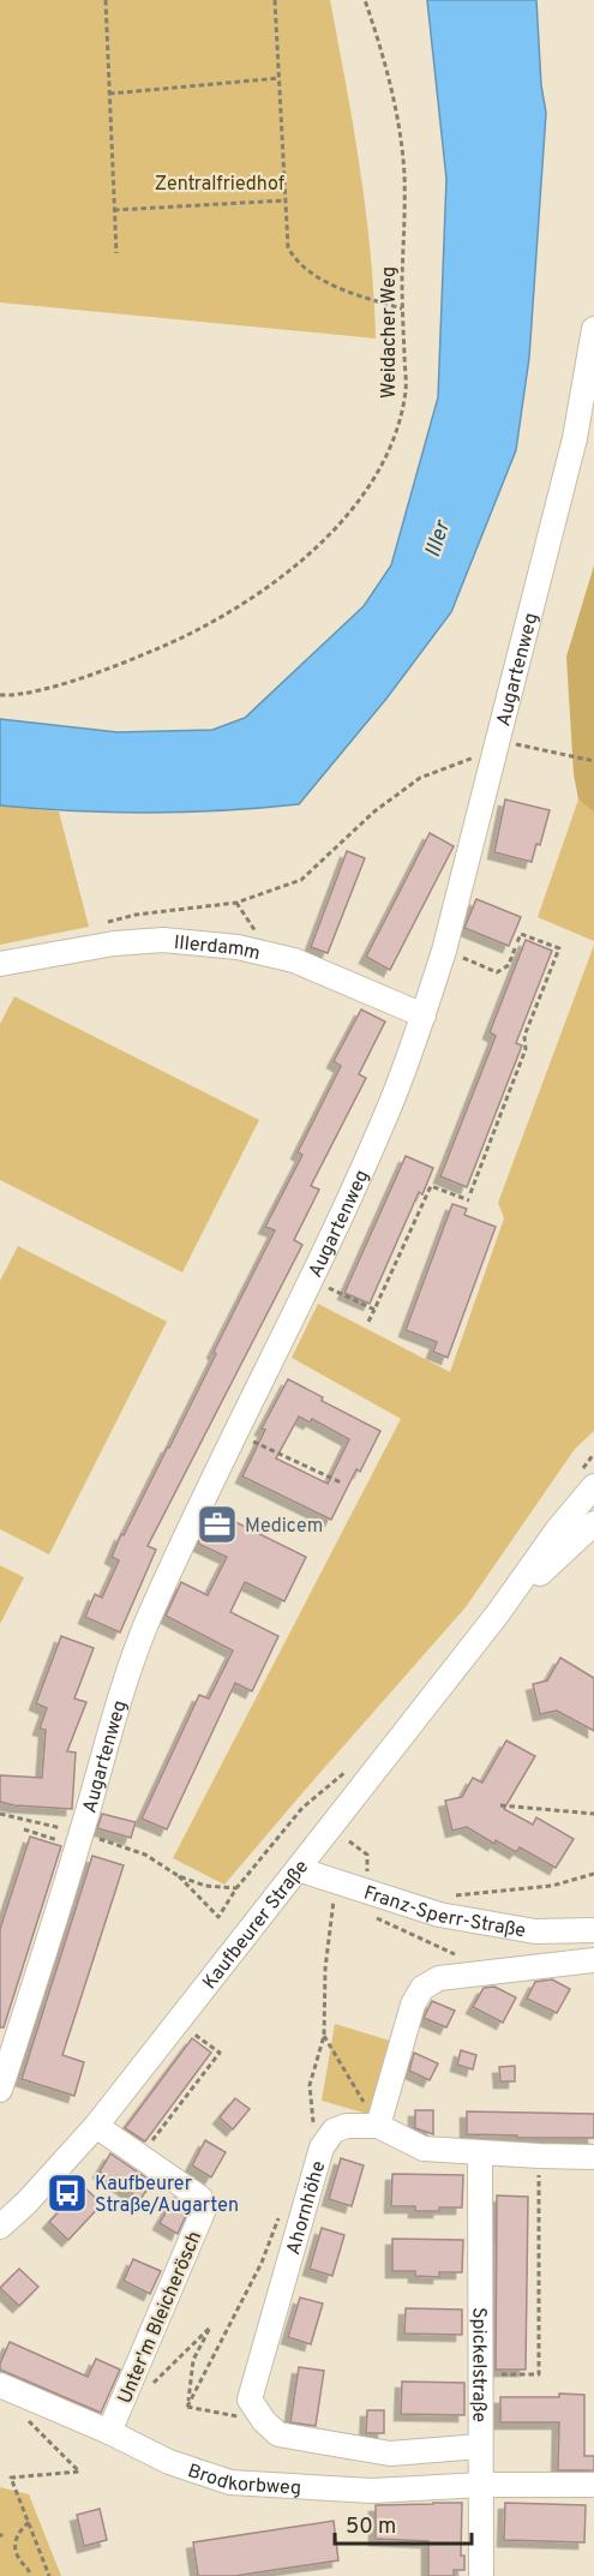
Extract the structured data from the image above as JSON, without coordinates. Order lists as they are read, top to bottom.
{
  "streets": {
    "street": [
      "Augartenweg",
      "Illerdamm",
      "Franz-Sperr-Straße",
      "Kaufbeurer Straße",
      "Ahornhöhe",
      "Unter'm Bleicherösch",
      "Spickelstraße",
      "Brodkorbweg"
    ],
    "path": ["Weidacher Weg"]
  },
  "crossings": [
    ["Augartenweg", "Illerdamm"],
    ["Franz-Sperr-Straße", "Kaufbeurer Straße"],
    ["Kaufbeurer Straße", "Unter'm Bleicherösch"],
    ["Unter'm Bleicherösch", "Brodkorbweg"],
    ["Spickelstraße", "Brodkorbweg"]
  ],
  "water": ["Iller"],
  "parks": ["Zentralfriedhof"],
  "places": {
    "office": ["Medicem"],
    "bus stop": ["Kaufbeurer Straße/Augarten"]
  },
  "scale_bar": "50 m"
}
